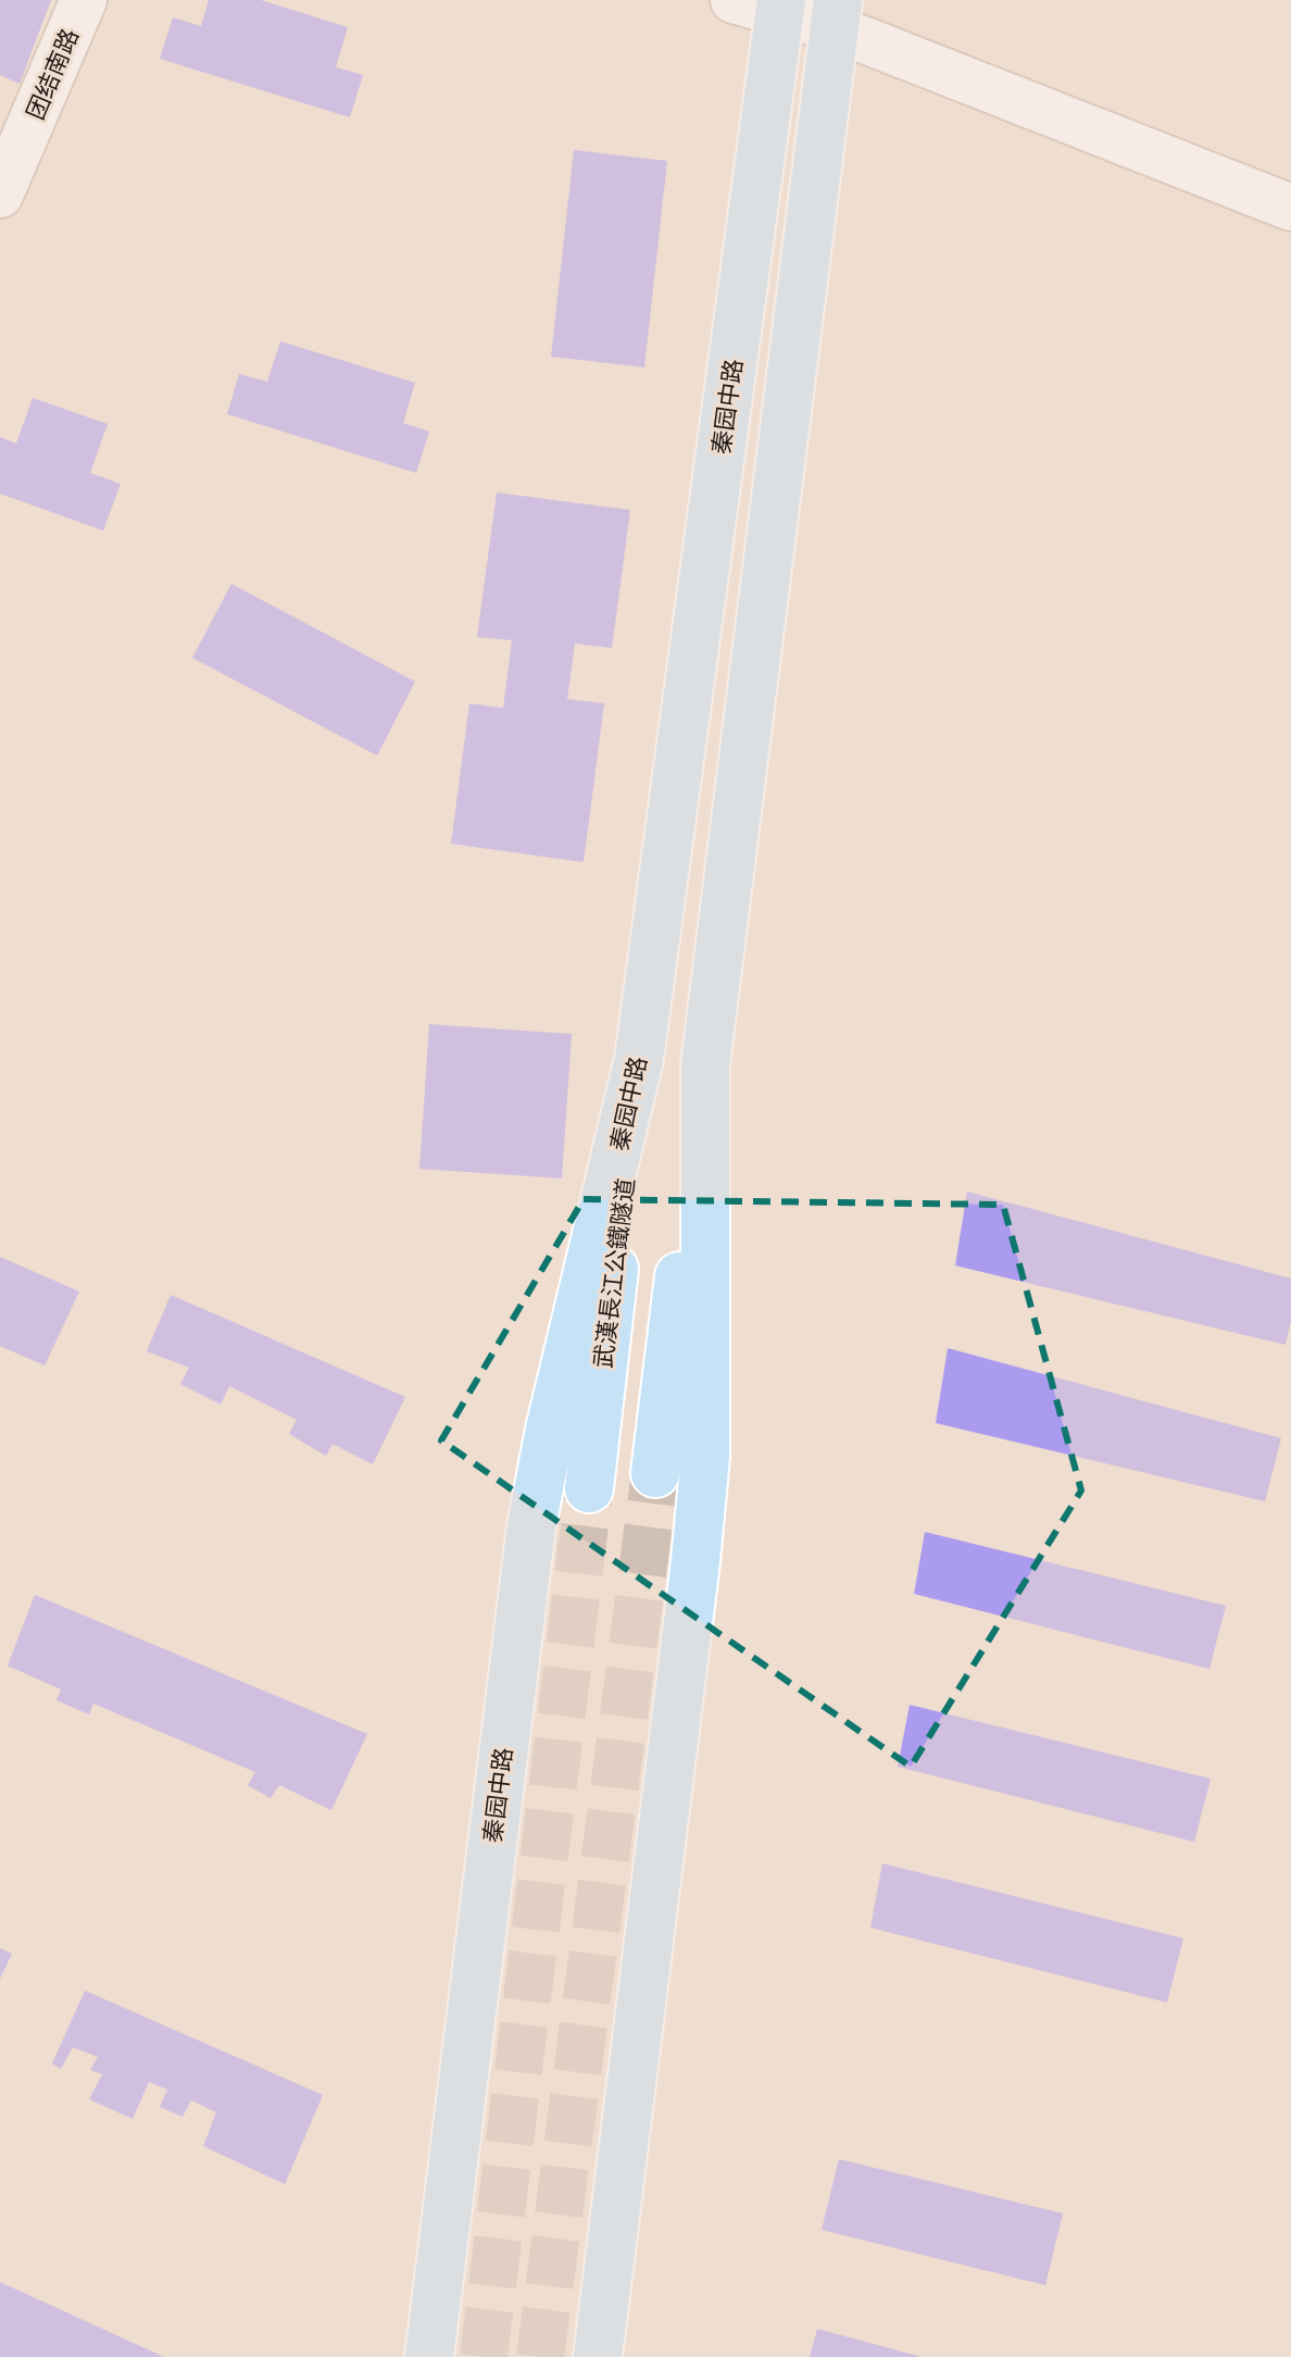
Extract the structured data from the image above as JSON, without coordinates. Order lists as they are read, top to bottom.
{
  "streets": {
    "main road": ["秦园中路", "武漢長江公鐵隧道"],
    "street": ["团结南路"]
  },
  "crossings": [
    ["秦园中路", "武漢長江公鐵隧道"]
  ]
}
